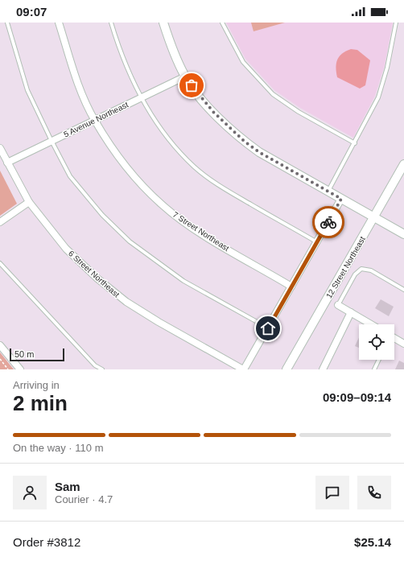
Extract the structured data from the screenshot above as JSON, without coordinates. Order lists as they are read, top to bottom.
{
  "streets": {
    "street": [
      "5 Avenue Northeast",
      "7 Street Northeast",
      "12 Street Northeast",
      "6 Street Northeast"
    ]
  },
  "crossings": [
    ["5 Avenue Northeast", "7 Street Northeast"],
    ["5 Avenue Northeast", "6 Street Northeast"]
  ],
  "scale_bar": "50 m",
  "page": {
    "status": "09:07",
    "scale": "50 m",
    "heading": ["2 min", "Arriving in", "09:09–09:14"],
    "panel": [
      "Sam",
      "Courier · 4.7",
      "Order #3812",
      "$25.14"
    ],
    "bar": "On the way · 110 m"
  }
}
